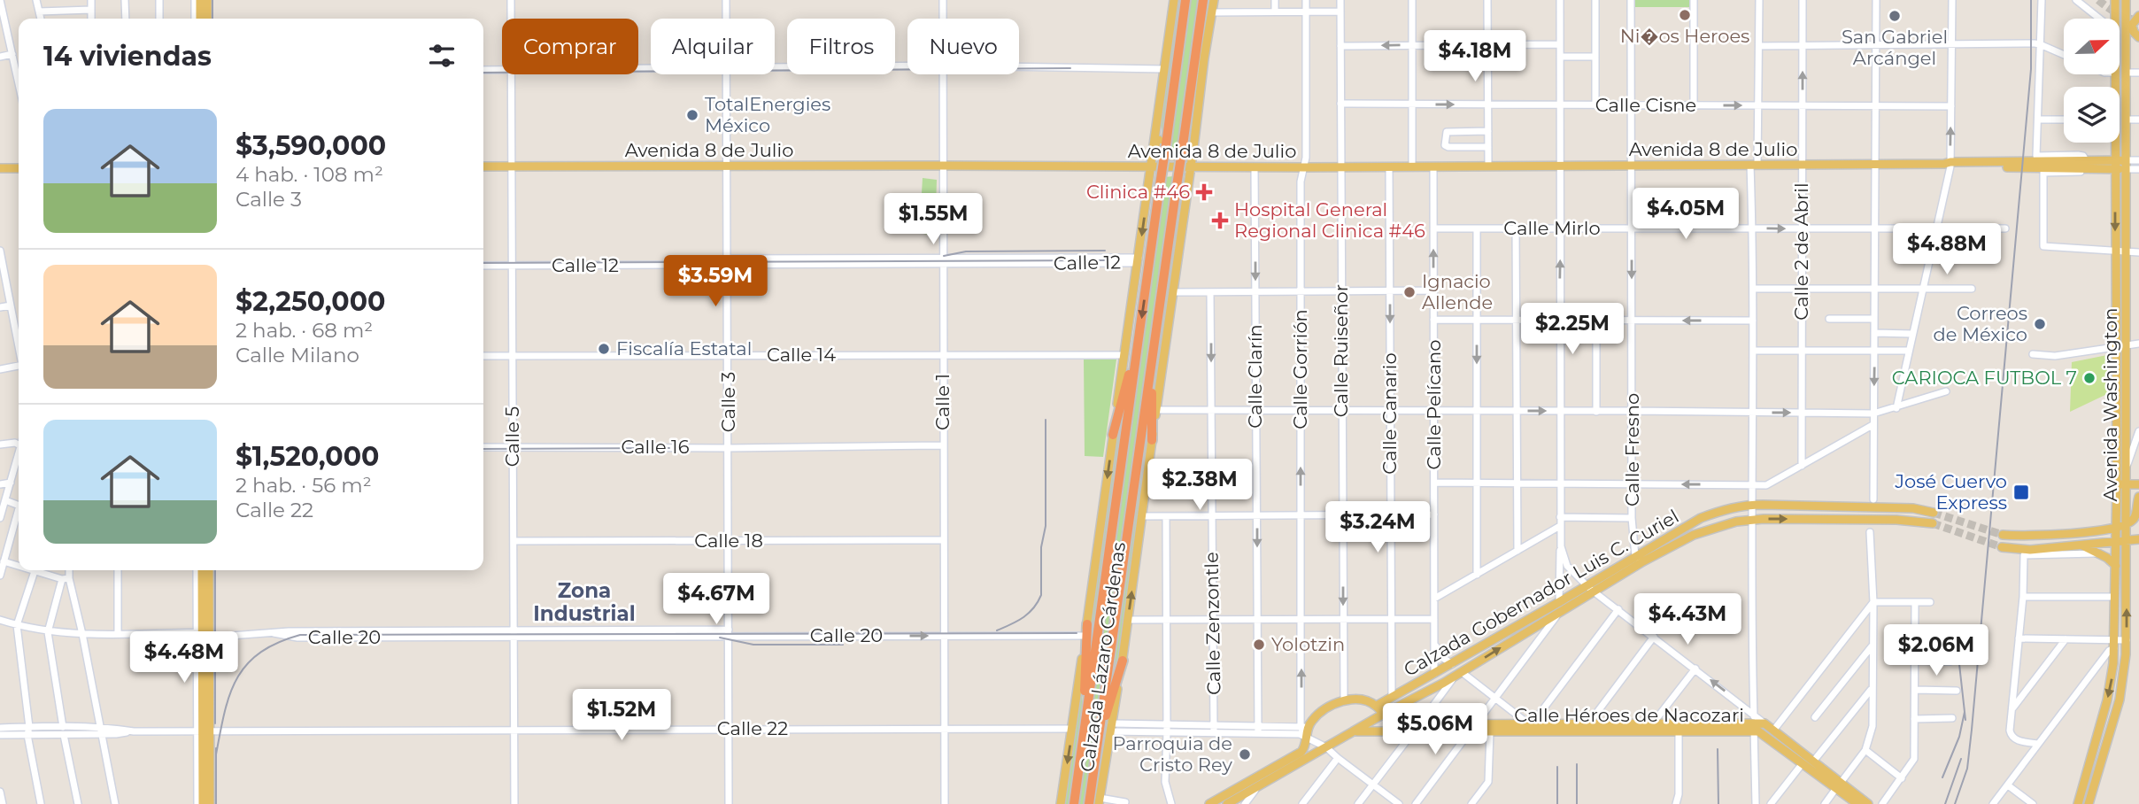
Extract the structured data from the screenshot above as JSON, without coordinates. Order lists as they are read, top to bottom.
{
  "streets": {
    "highway": ["Calzada Lázaro Cárdenas"],
    "main road": [
      "Avenida 8 de Julio",
      "Avenida Washington",
      "Calzada Gobernador Luis C. Curiel",
      "Calle Héroes de Nacozari"
    ],
    "street": [
      "Calle Cisne",
      "Calle Mirlo",
      "Calle 2 de Abril",
      "Calle 12",
      "Calle Ruiseñor",
      "Calle 14",
      "Calle Gorrión",
      "Calle Clarín",
      "Calle 3",
      "Calle 1",
      "Calle Pelícano",
      "Calle Canario",
      "Calle 5",
      "Calle 16",
      "Calle Fresno",
      "Calle 18",
      "Calle Zenzontle",
      "Calle 20",
      "Calle 22"
    ]
  },
  "crossings": [
    ["Calle Cisne", "Calle 2 de Abril"],
    ["Calle Cisne", "Calle Ruiseñor"],
    ["Calle Cisne", "Calle Fresno"],
    ["Avenida 8 de Julio", "Calle 2 de Abril"],
    ["Avenida 8 de Julio", "Calle Ruiseñor"],
    ["Avenida 8 de Julio", "Calle Gorrión"],
    ["Avenida 8 de Julio", "Calle Clarín"],
    ["Avenida 8 de Julio", "Calle 3"],
    ["Avenida 8 de Julio", "Calle 1"],
    ["Avenida 8 de Julio", "Calle Pelícano"],
    ["Avenida 8 de Julio", "Avenida Washington"],
    ["Avenida 8 de Julio", "Calle Canario"],
    ["Avenida 8 de Julio", "Calle 5"],
    ["Avenida 8 de Julio", "Calle Fresno"],
    ["Avenida 8 de Julio", "Calzada Lázaro Cárdenas"],
    ["Calle Mirlo", "Calle 2 de Abril"],
    ["Calle Mirlo", "Calle Pelícano"],
    ["Calle Mirlo", "Calle Fresno"],
    ["Calle 12", "Calle 3"],
    ["Calle 12", "Calle 1"],
    ["Calle 12", "Calle 5"],
    ["Calle 12", "Calzada Lázaro Cárdenas"],
    ["Calle 14", "Calle 3"],
    ["Calle 14", "Calle 1"],
    ["Calle 14", "Calle 5"],
    ["Calle 14", "Calzada Lázaro Cárdenas"],
    ["Calle 3", "Calle 16"],
    ["Calle 3", "Calle 18"],
    ["Calle 3", "Calle 20"],
    ["Calle 3", "Calle 22"],
    ["Calle 1", "Calle 16"],
    ["Calle 1", "Calle 18"],
    ["Calle 1", "Calle 20"],
    ["Calle 1", "Calle 22"],
    ["Calle Pelícano", "Calzada Gobernador Luis C. Curiel"],
    ["Calle Canario", "Calzada Gobernador Luis C. Curiel"],
    ["Calle 5", "Calle 16"],
    ["Calle 5", "Calle 18"],
    ["Calle 5", "Calle 20"],
    ["Calle 5", "Calle 22"],
    ["Calle Fresno", "Calzada Gobernador Luis C. Curiel"],
    ["Calzada Gobernador Luis C. Curiel", "Calle Héroes de Nacozari"],
    ["Calle 20", "Calzada Lázaro Cárdenas"],
    ["Calzada Lázaro Cárdenas", "Calle 22"]
  ],
  "one_way": ["Calle Clarín"],
  "districts": ["Zona Industrial"],
  "places": {
    "other": [
      "Ni�os Heroes",
      "San Gabriel Arcángel",
      "TotalEnergies México",
      "Ignacio Allende",
      "Correos de México",
      "Fiscalía Estatal",
      "CARIOCA FUTBOL 7",
      "Yolotzin",
      "Parroquia de Cristo Rey"
    ],
    "health": ["Clinica #46", "Hospital General Regional Clinica #46"],
    "transit": ["José Cuervo Express"]
  },
  "north": "right",
  "page": {
    "chip": [
      "Comprar",
      "Alquilar",
      "Filtros",
      "Nuevo"
    ],
    "heading": "14 viviendas",
    "price": [
      "$4.18M",
      "$4.05M",
      "$1.55M",
      "$4.88M",
      "$3.59M",
      "$2.25M",
      "$2.38M",
      "$3.24M",
      "$4.67M",
      "$4.43M",
      "$2.06M",
      "$4.48M",
      "$1.52M",
      "$5.06M"
    ],
    "list": [
      {
        "name": "$3,590,000",
        "note": "4 hab. · 108 m² · Calle 3"
      },
      {
        "name": "$2,250,000",
        "note": "2 hab. · 68 m² · Calle Milano"
      },
      {
        "name": "$1,520,000",
        "note": "2 hab. · 56 m² · Calle 22"
      }
    ]
  }
}
